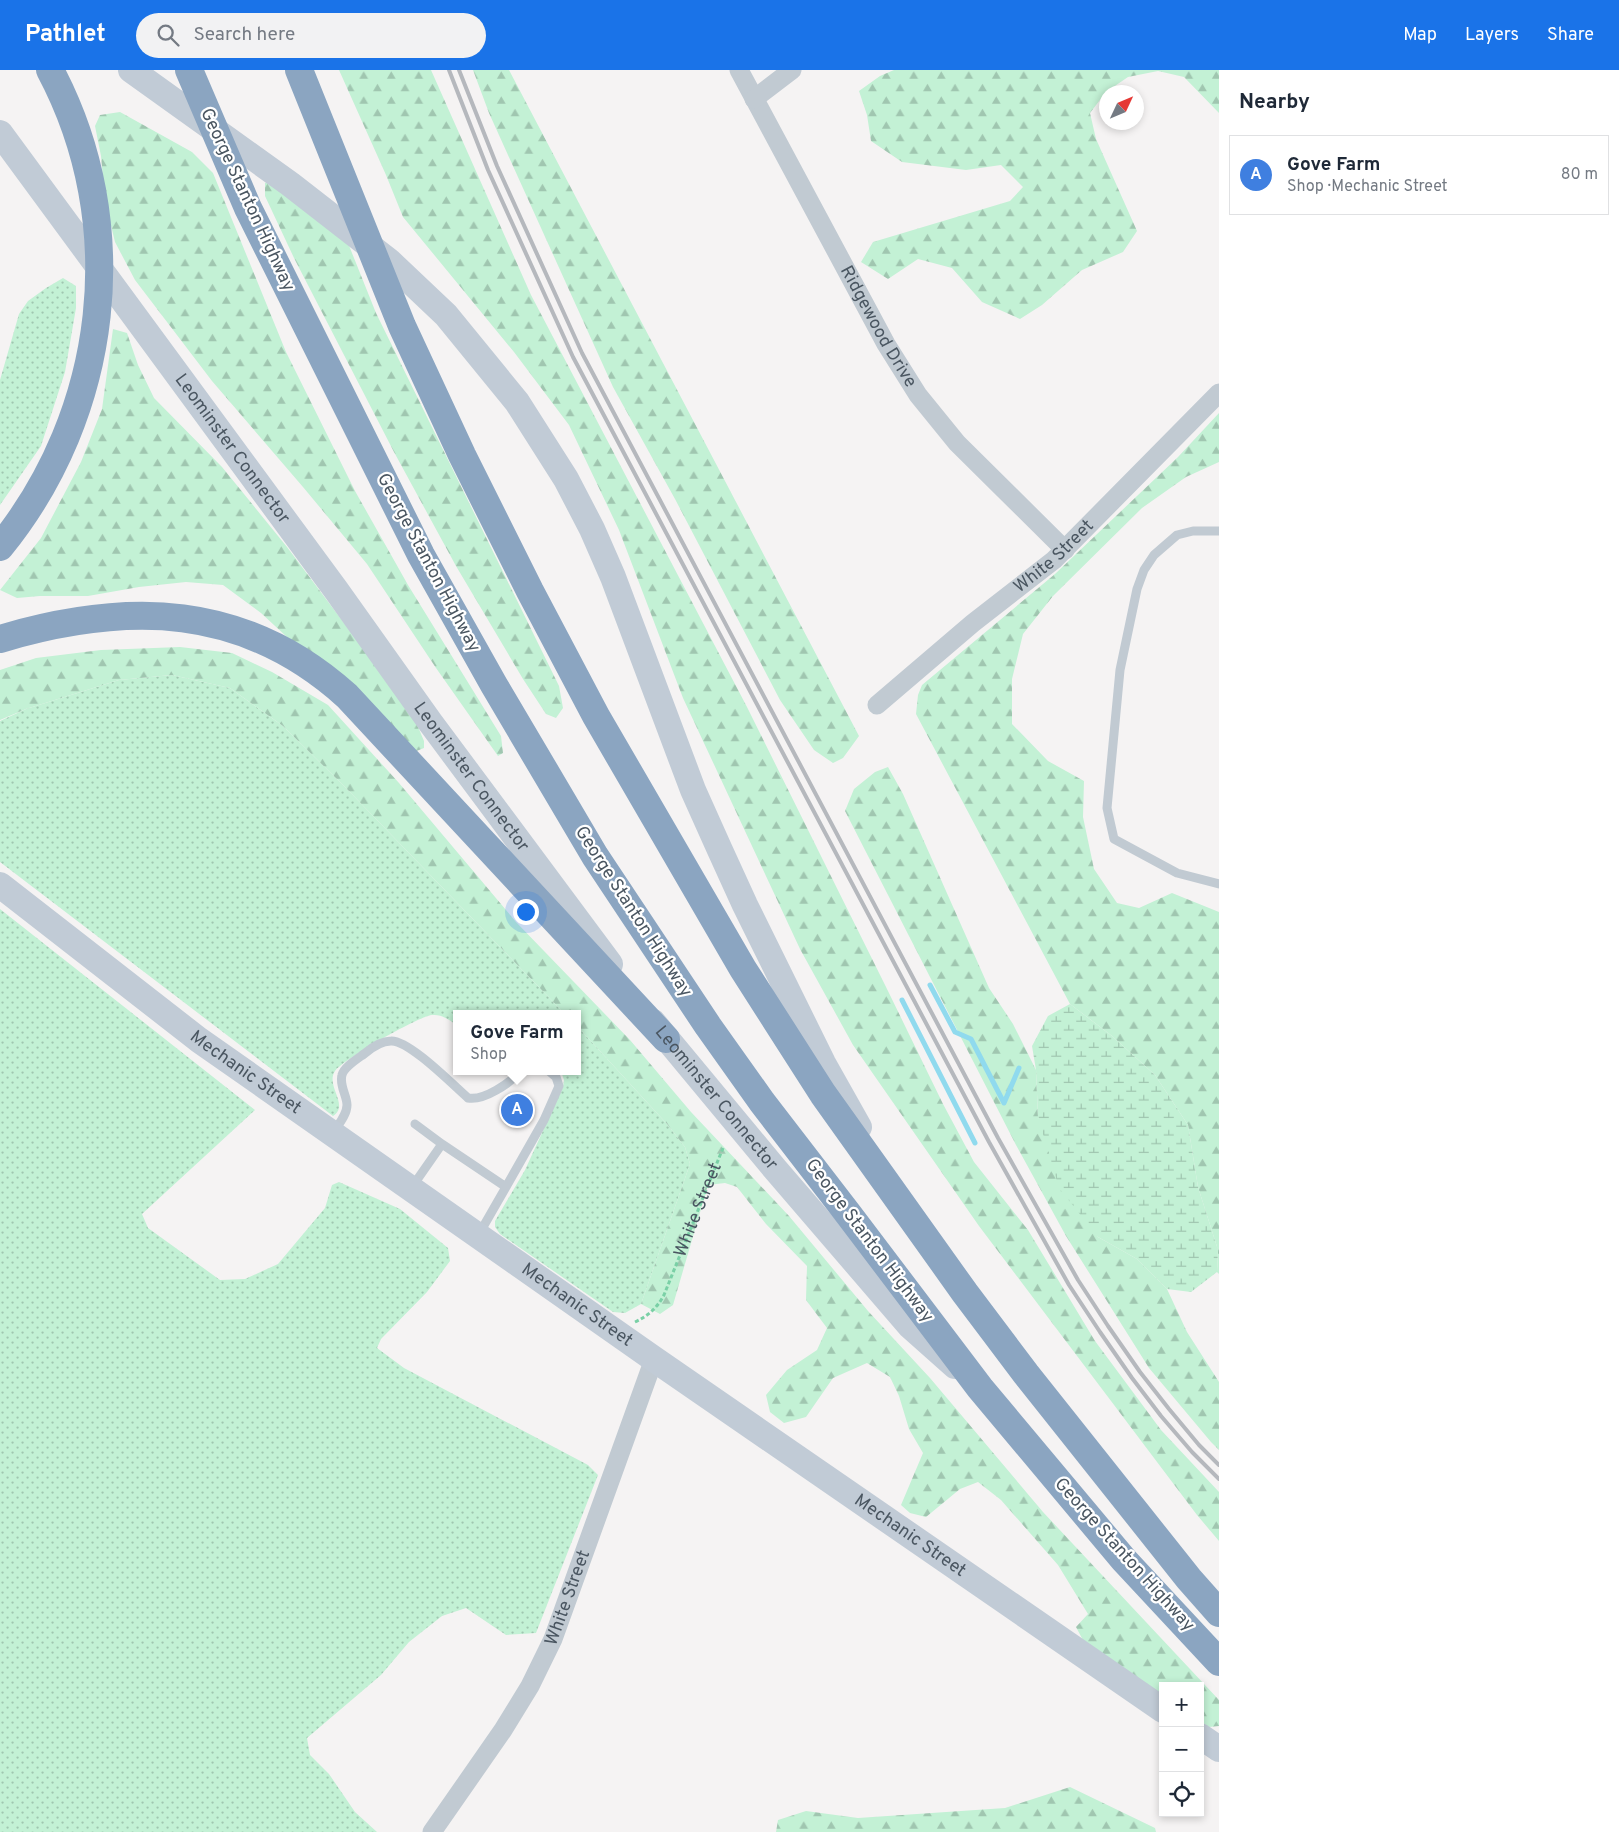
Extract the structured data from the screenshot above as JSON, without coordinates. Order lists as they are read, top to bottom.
{
  "streets": {
    "highway": ["George Stanton Highway"],
    "main road": ["Leominster Connector", "Mechanic Street"],
    "street": ["Ridgewood Drive", "White Street"]
  },
  "crossings": [
    ["George Stanton Highway", "Leominster Connector"],
    ["Ridgewood Drive", "White Street"],
    ["White Street", "Mechanic Street"]
  ],
  "north": "top right",
  "page": {
    "header": "Pathlet",
    "search": "Search here",
    "nav": ["Map", "Layers", "Share"],
    "heading": "Nearby",
    "list": [
      {
        "mark": "A",
        "name": "Gove Farm",
        "note": "Shop · Mechanic Street",
        "value": "80 m"
      }
    ],
    "popup": ["Gove Farm", "Shop"],
    "pins": "A",
    "map_buttons": ["+", "−"]
  }
}
